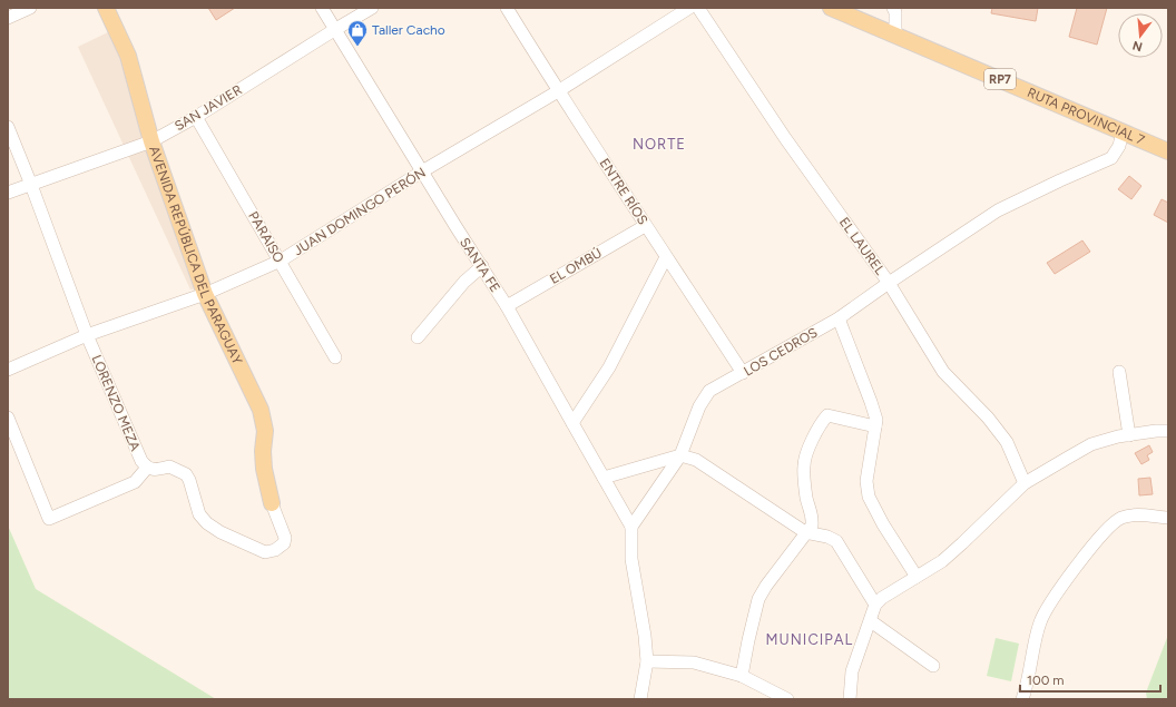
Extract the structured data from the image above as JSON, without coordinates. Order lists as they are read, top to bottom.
{
  "streets": {
    "main road": ["RP7", "RUTA PROVINCIAL 7", "AVENIDA REPÚBLICA DEL PARAGUAY"],
    "street": [
      "SAN JAVIER",
      "ENTRE RÍOS",
      "JUAN DOMINGO PERÓN",
      "PARAISO",
      "EL LAUREL",
      "SANTA FE",
      "EL OMBÚ",
      "LOS CEDROS",
      "LORENZO MEZA"
    ]
  },
  "crossings": [
    ["SAN JAVIER", "PARAISO"],
    ["SAN JAVIER", "AVENIDA REPÚBLICA DEL PARAGUAY"],
    ["SAN JAVIER", "SANTA FE"],
    ["SAN JAVIER", "LORENZO MEZA"],
    ["RUTA PROVINCIAL 7", "LOS CEDROS"],
    ["ENTRE RÍOS", "JUAN DOMINGO PERÓN"],
    ["ENTRE RÍOS", "EL OMBÚ"],
    ["ENTRE RÍOS", "LOS CEDROS"],
    ["JUAN DOMINGO PERÓN", "PARAISO"],
    ["JUAN DOMINGO PERÓN", "AVENIDA REPÚBLICA DEL PARAGUAY"],
    ["JUAN DOMINGO PERÓN", "SANTA FE"],
    ["JUAN DOMINGO PERÓN", "LORENZO MEZA"],
    ["EL LAUREL", "LOS CEDROS"],
    ["SANTA FE", "EL OMBÚ"],
    ["SANTA FE", "LOS CEDROS"]
  ],
  "districts": ["NORTE", "MUNICIPAL"],
  "places": {
    "shop": ["Taller Cacho"]
  },
  "scale_bar": "100 m",
  "north": "bottom"
}
